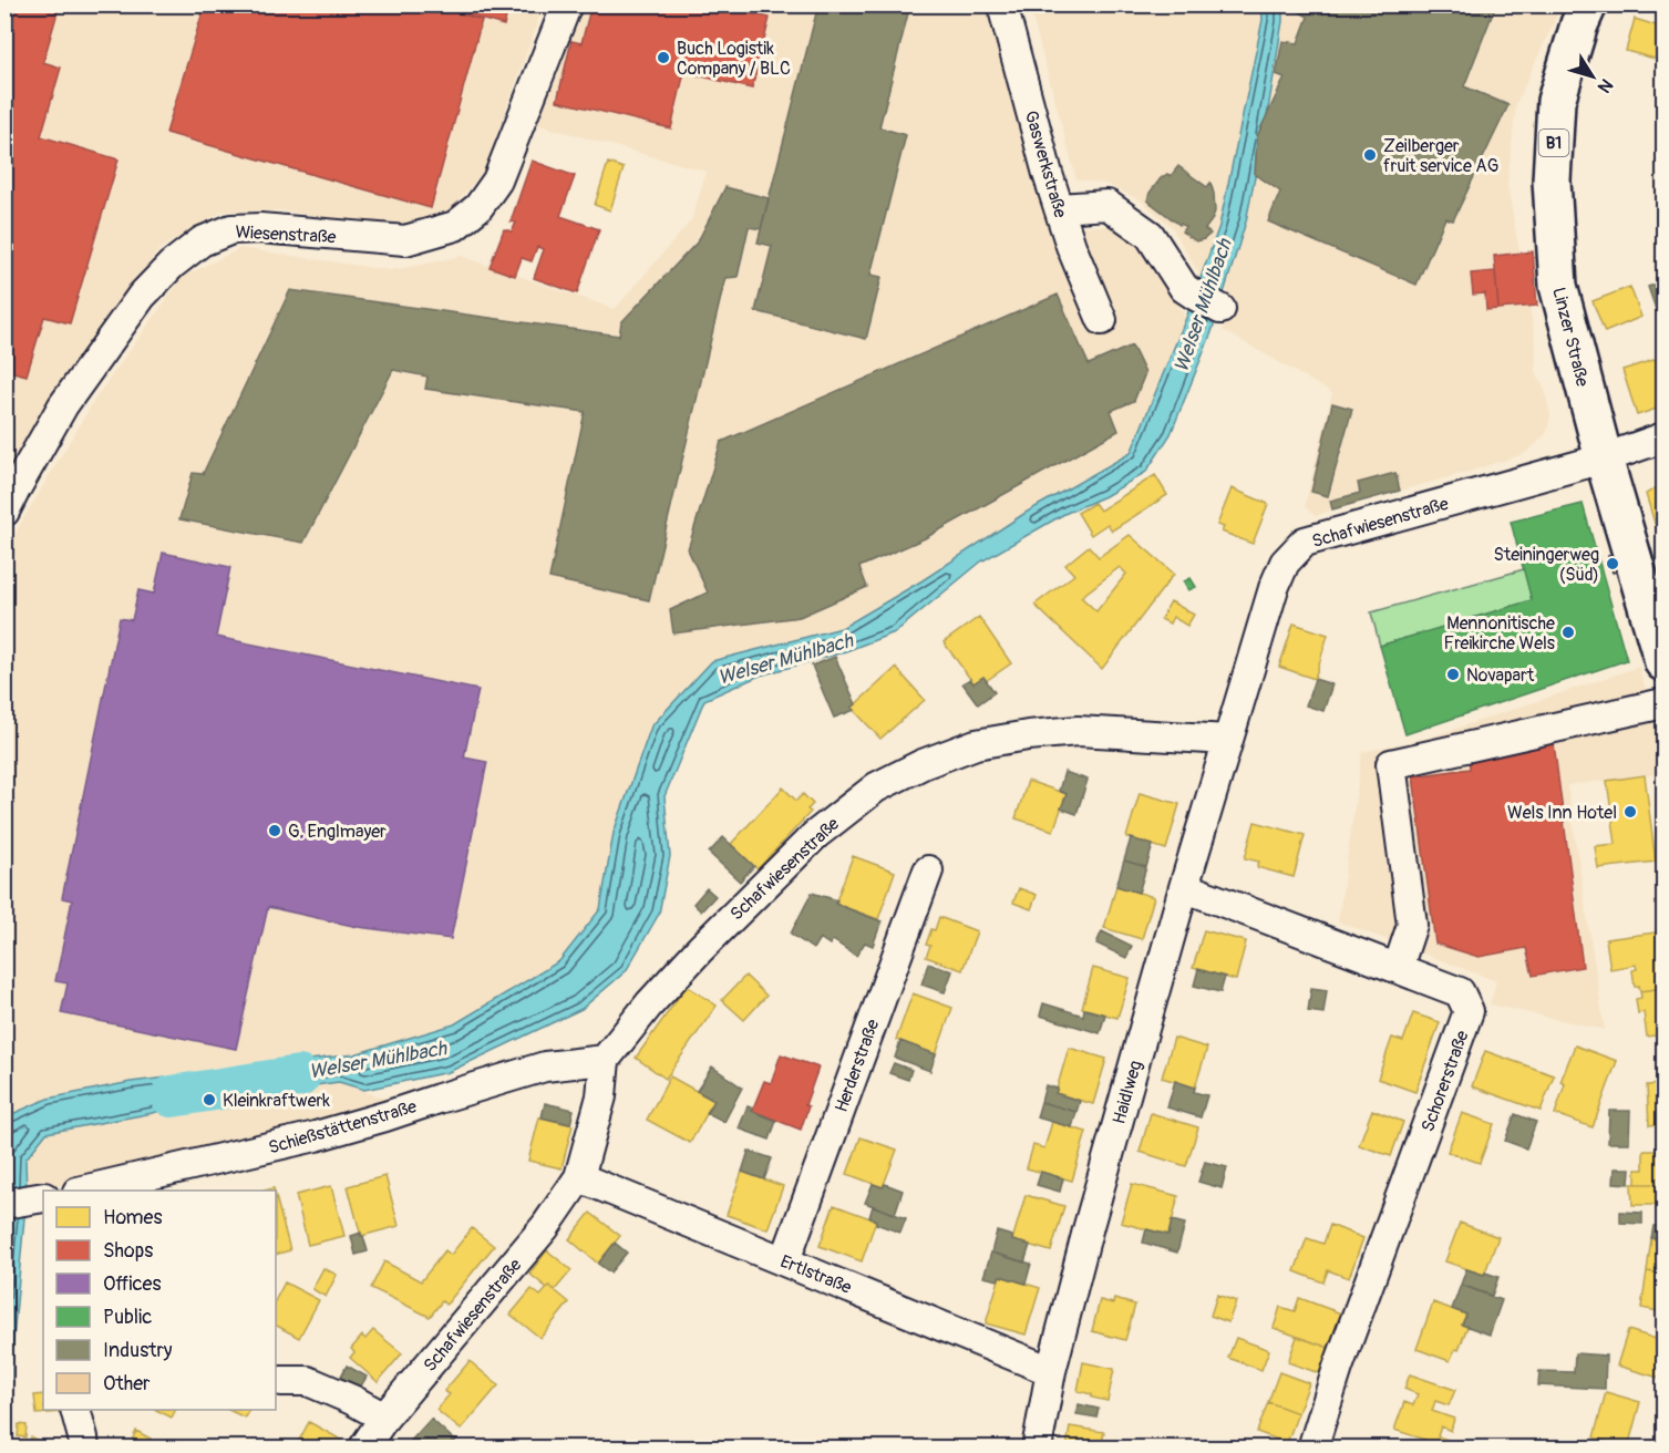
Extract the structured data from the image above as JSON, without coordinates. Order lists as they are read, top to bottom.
{
  "streets": {
    "main road": ["B1", "Linzer Straße"],
    "street": [
      "Gaswerkstraße",
      "Wiesenstraße",
      "Schafwiesenstraße",
      "Herderstraße",
      "Schorerstraße",
      "Haidlweg",
      "Schießstättenstraße",
      "Ertlstraße"
    ]
  },
  "crossings": [
    ["Linzer Straße", "Schafwiesenstraße"],
    ["Schafwiesenstraße", "Haidlweg"],
    ["Schafwiesenstraße", "Schießstättenstraße"],
    ["Schafwiesenstraße", "Ertlstraße"],
    ["Herderstraße", "Ertlstraße"],
    ["Schorerstraße", "Haidlweg"],
    ["Haidlweg", "Ertlstraße"]
  ],
  "water": ["Welser Mühlbach"],
  "places": [
    "Buch Logistik Company / BLC",
    "Zeilberger fruit service AG",
    "Steiningerweg (Süd)",
    "Mennonitische Freikirche Wels",
    "Novapart",
    "Wels Inn Hotel",
    "G. Englmayer",
    "Kleinkraftwerk"
  ],
  "legend": [
    "Homes",
    "Shops",
    "Offices",
    "Public",
    "Industry",
    "Other"
  ],
  "north": "bottom right"
}
